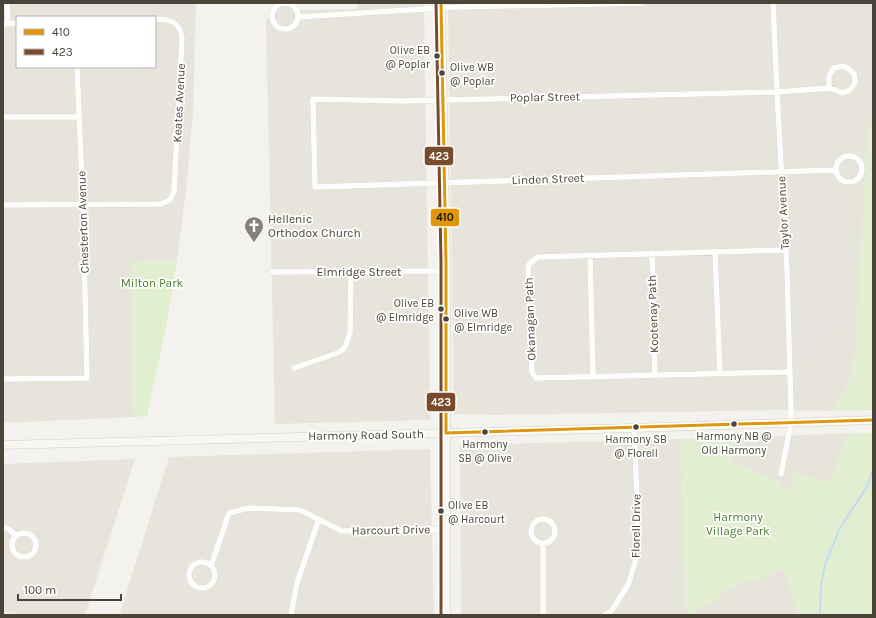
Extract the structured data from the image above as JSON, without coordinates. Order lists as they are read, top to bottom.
{
  "streets": {
    "main road": ["Harmony Road South"],
    "street": [
      "Poplar Street",
      "Keates Avenue",
      "Linden Street",
      "Taylor Avenue",
      "Chesterton Avenue",
      "Elmridge Street",
      "Kootenay Path",
      "Okanagan Path",
      "Florell Drive",
      "Harcourt Drive"
    ]
  },
  "crossings": [
    ["Poplar Street", "Linden Street"],
    ["Poplar Street", "Taylor Avenue"],
    ["Keates Avenue", "Chesterton Avenue"],
    ["Linden Street", "Taylor Avenue"],
    ["Taylor Avenue", "Okanagan Path"],
    ["Taylor Avenue", "Harmony Road South"],
    ["Kootenay Path", "Okanagan Path"],
    ["Harmony Road South", "Florell Drive"]
  ],
  "parks": ["Milton Park", "Harmony Village Park"],
  "places": {
    "other": [
      "Olive EB @ Poplar",
      "Olive WB @ Poplar",
      "Olive EB @ Elmridge",
      "Olive WB @ Elmridge",
      "Harmony NB @ Old Harmony",
      "Harmony SB @ Florell",
      "Harmony SB @ Olive",
      "Olive EB @ Harcourt"
    ],
    "church": ["Hellenic Orthodox Church"]
  },
  "lines": ["transit line 410", "transit line 423"],
  "legend": ["410", "423"],
  "scale_bar": "100 m"
}
